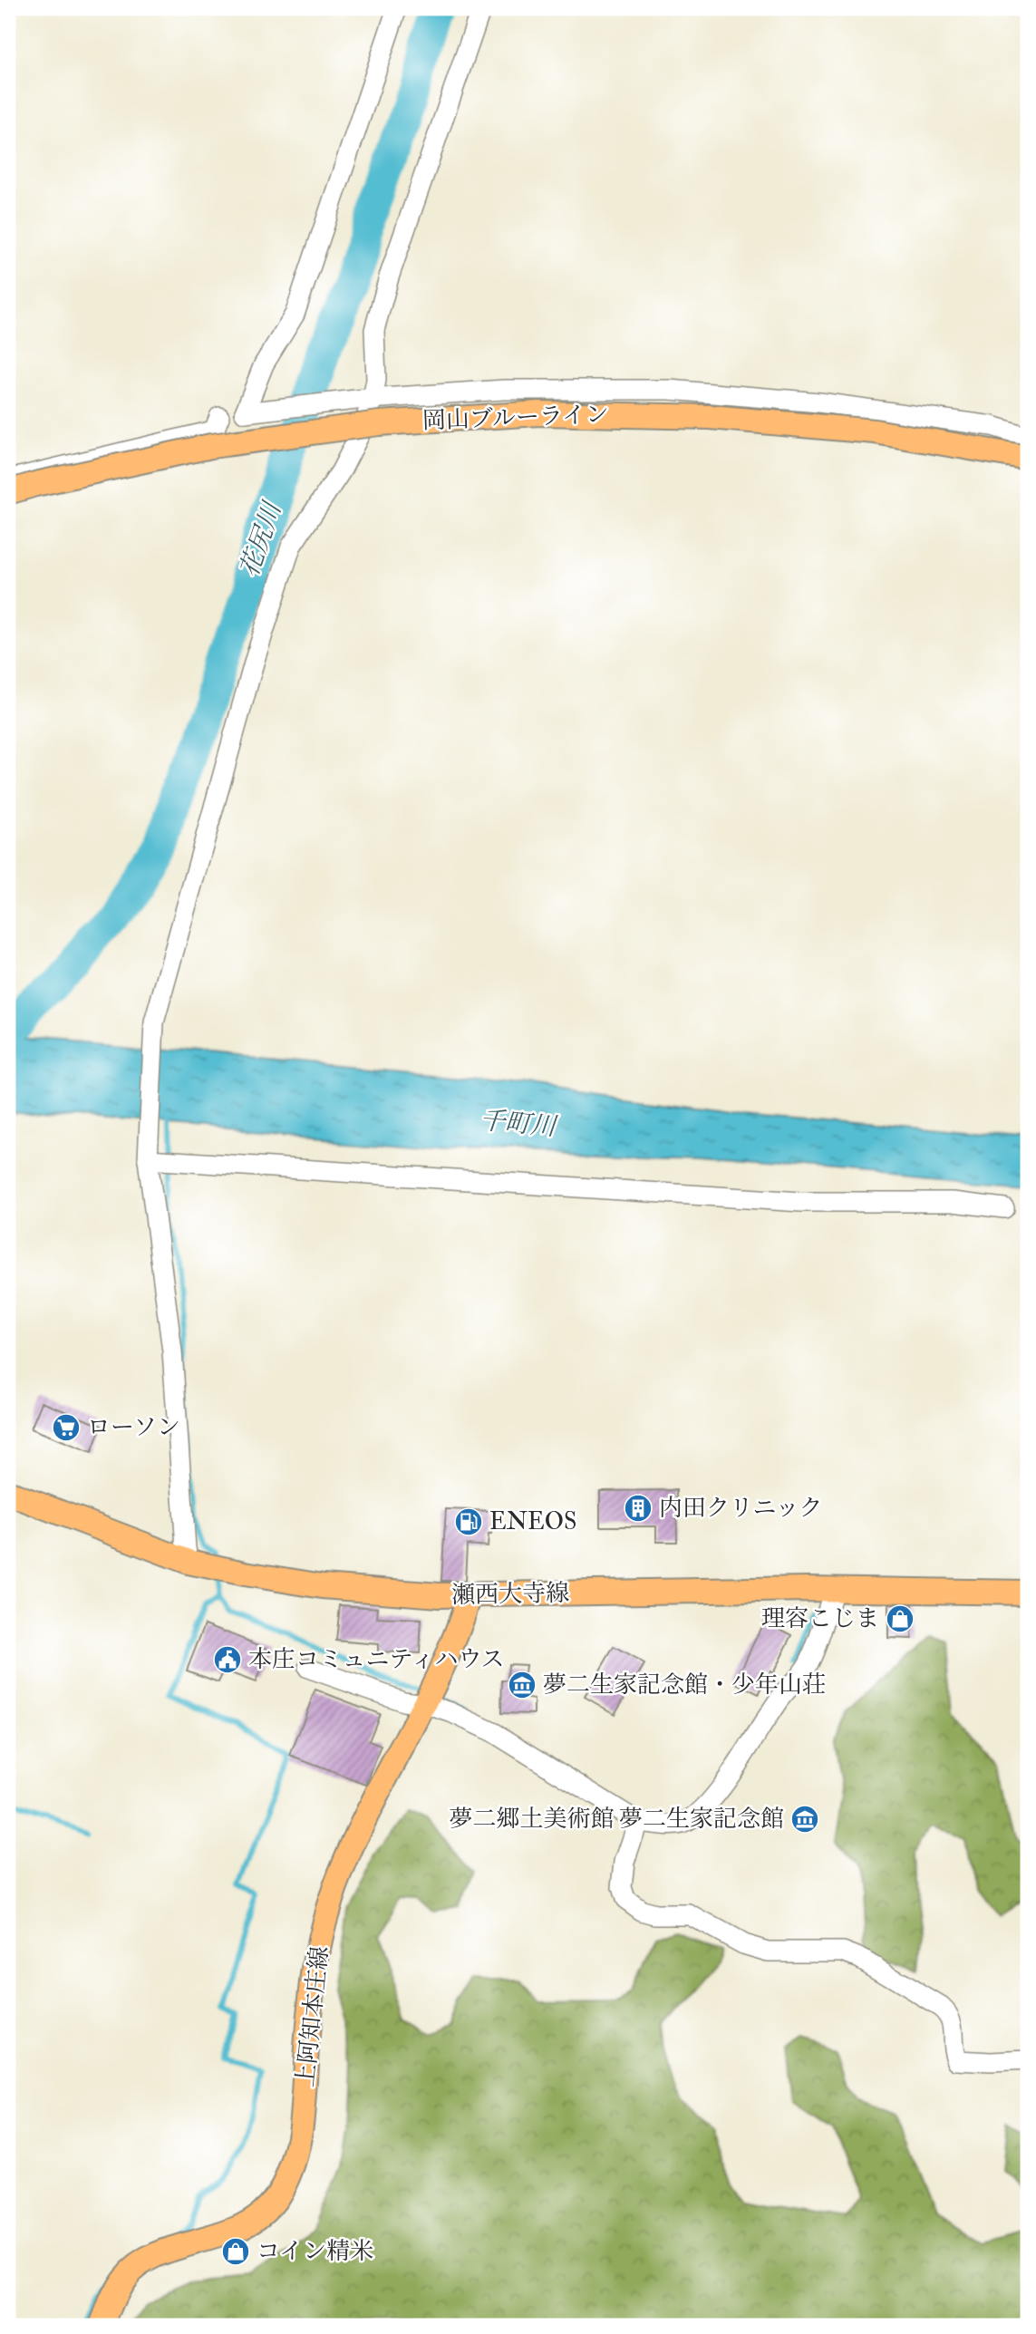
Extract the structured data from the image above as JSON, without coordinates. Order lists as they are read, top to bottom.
{
  "streets": {
    "main road": ["岡山ブルーライン", "瀬西大寺線", "上阿知本庄線"]
  },
  "crossings": [
    ["瀬西大寺線", "上阿知本庄線"]
  ],
  "water": ["花尻川", "千町川"],
  "places": {
    "supermarket": ["ローソン"],
    "building": ["内田クリニック"],
    "fuel station": ["ENEOS"],
    "shop": ["理容こじま", "コイン精米"],
    "public building": ["本庄コミュニティハウス"],
    "museum": ["夢二生家記念館・少年山荘", "夢二郷土美術館 夢二生家記念館"]
  }
}
